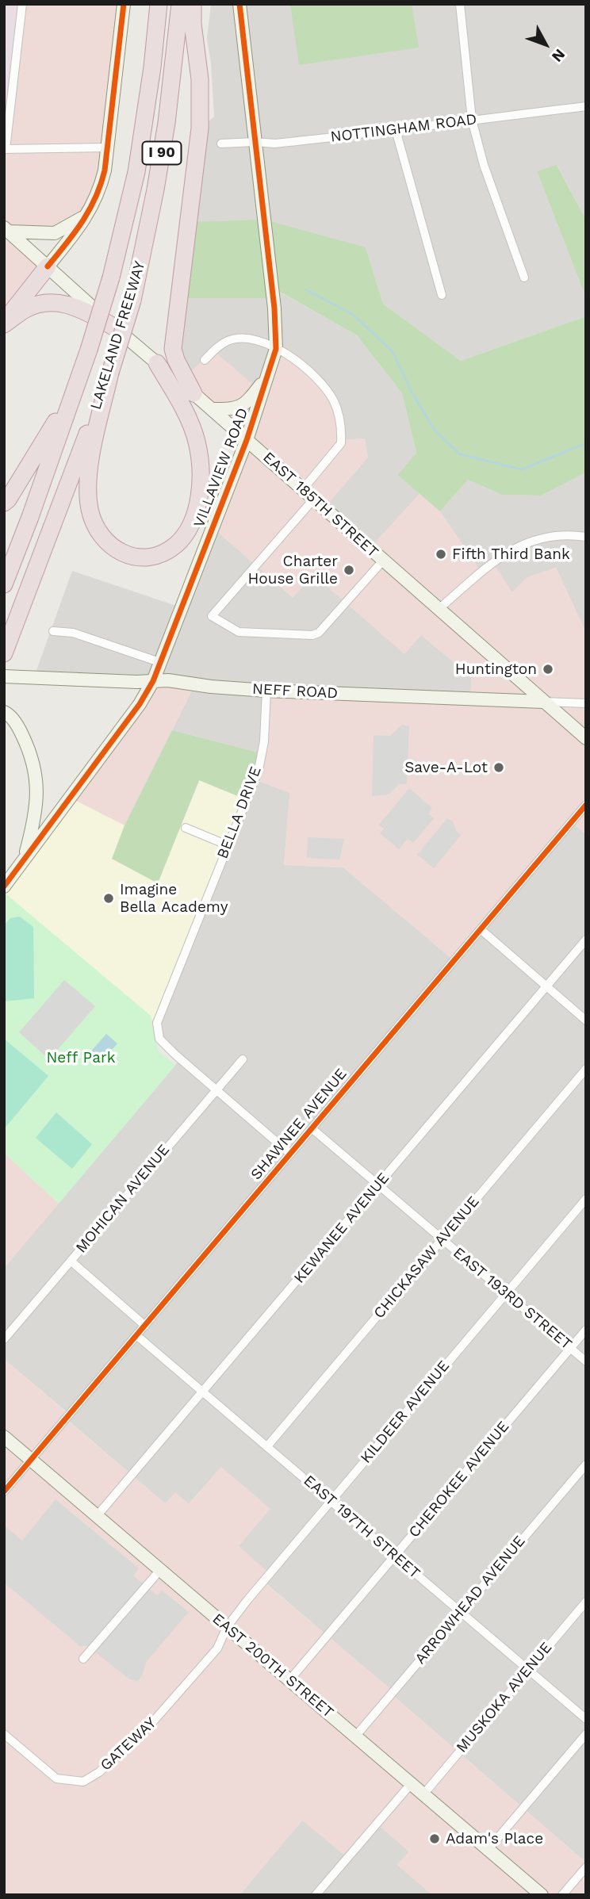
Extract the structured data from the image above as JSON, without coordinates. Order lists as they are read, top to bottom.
{
  "streets": {
    "highway": ["I 90", "LAKELAND FREEWAY"],
    "street": [
      "NOTTINGHAM ROAD",
      "VILLAVIEW ROAD",
      "EAST 185TH STREET",
      "NEFF ROAD",
      "BELLA DRIVE",
      "SHAWNEE AVENUE",
      "MOHICAN AVENUE",
      "KEWANEE AVENUE",
      "CHICKASAW AVENUE",
      "EAST 193RD STREET",
      "KILDEER AVENUE",
      "CHEROKEE AVENUE",
      "EAST 197TH STREET",
      "ARROWHEAD AVENUE",
      "EAST 200TH STREET",
      "MUSKOKA AVENUE",
      "GATEWAY"
    ]
  },
  "crossings": [
    ["NOTTINGHAM ROAD", "VILLAVIEW ROAD"],
    ["VILLAVIEW ROAD", "EAST 185TH STREET"],
    ["VILLAVIEW ROAD", "NEFF ROAD"],
    ["EAST 185TH STREET", "NEFF ROAD"],
    ["NEFF ROAD", "BELLA DRIVE"],
    ["BELLA DRIVE", "MOHICAN AVENUE"],
    ["SHAWNEE AVENUE", "EAST 193RD STREET"],
    ["SHAWNEE AVENUE", "EAST 197TH STREET"],
    ["SHAWNEE AVENUE", "EAST 200TH STREET"],
    ["KEWANEE AVENUE", "EAST 193RD STREET"],
    ["KEWANEE AVENUE", "EAST 197TH STREET"],
    ["KEWANEE AVENUE", "EAST 200TH STREET"],
    ["CHICKASAW AVENUE", "EAST 193RD STREET"],
    ["CHICKASAW AVENUE", "EAST 197TH STREET"],
    ["EAST 193RD STREET", "KILDEER AVENUE"],
    ["EAST 193RD STREET", "CHEROKEE AVENUE"],
    ["KILDEER AVENUE", "EAST 197TH STREET"],
    ["KILDEER AVENUE", "EAST 200TH STREET"],
    ["KILDEER AVENUE", "GATEWAY"],
    ["CHEROKEE AVENUE", "EAST 197TH STREET"],
    ["CHEROKEE AVENUE", "EAST 200TH STREET"],
    ["EAST 197TH STREET", "ARROWHEAD AVENUE"],
    ["EAST 197TH STREET", "MUSKOKA AVENUE"],
    ["ARROWHEAD AVENUE", "EAST 200TH STREET"],
    ["EAST 200TH STREET", "MUSKOKA AVENUE"],
    ["EAST 200TH STREET", "GATEWAY"]
  ],
  "parks": ["Neff Park"],
  "places": [
    "Fifth Third Bank",
    "Charter House Grille",
    "Huntington",
    "Save-A-Lot",
    "Imagine Bella Academy",
    "Adam's Place"
  ],
  "north": "bottom right"
}
